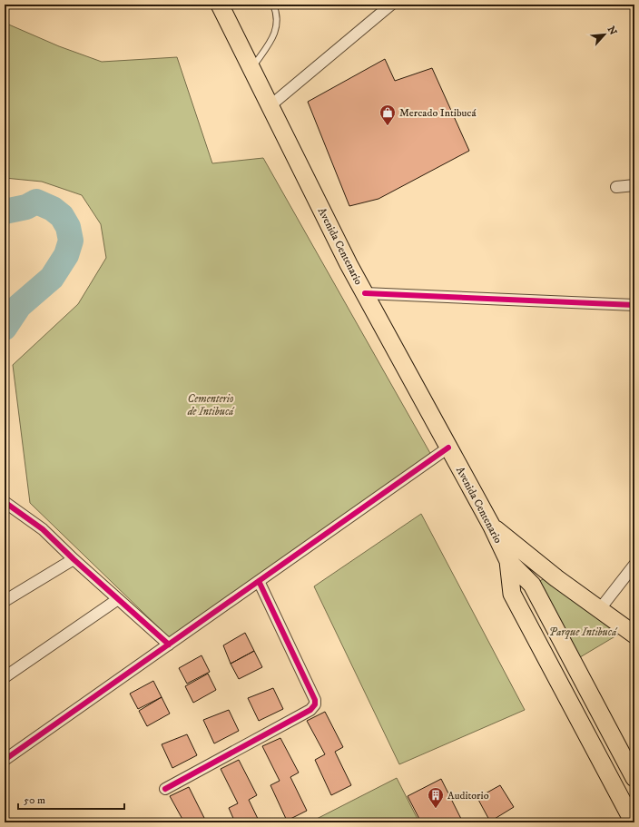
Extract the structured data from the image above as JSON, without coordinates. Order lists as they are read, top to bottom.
{
  "streets": {
    "main road": ["Avenida Centenario"]
  },
  "parks": ["Cementerio de Intibucá", "Parque Intibucá"],
  "places": {
    "shop": ["Mercado Intibucá"],
    "building": ["Auditorio"]
  },
  "scale_bar": "50 m",
  "north": "top right"
}
